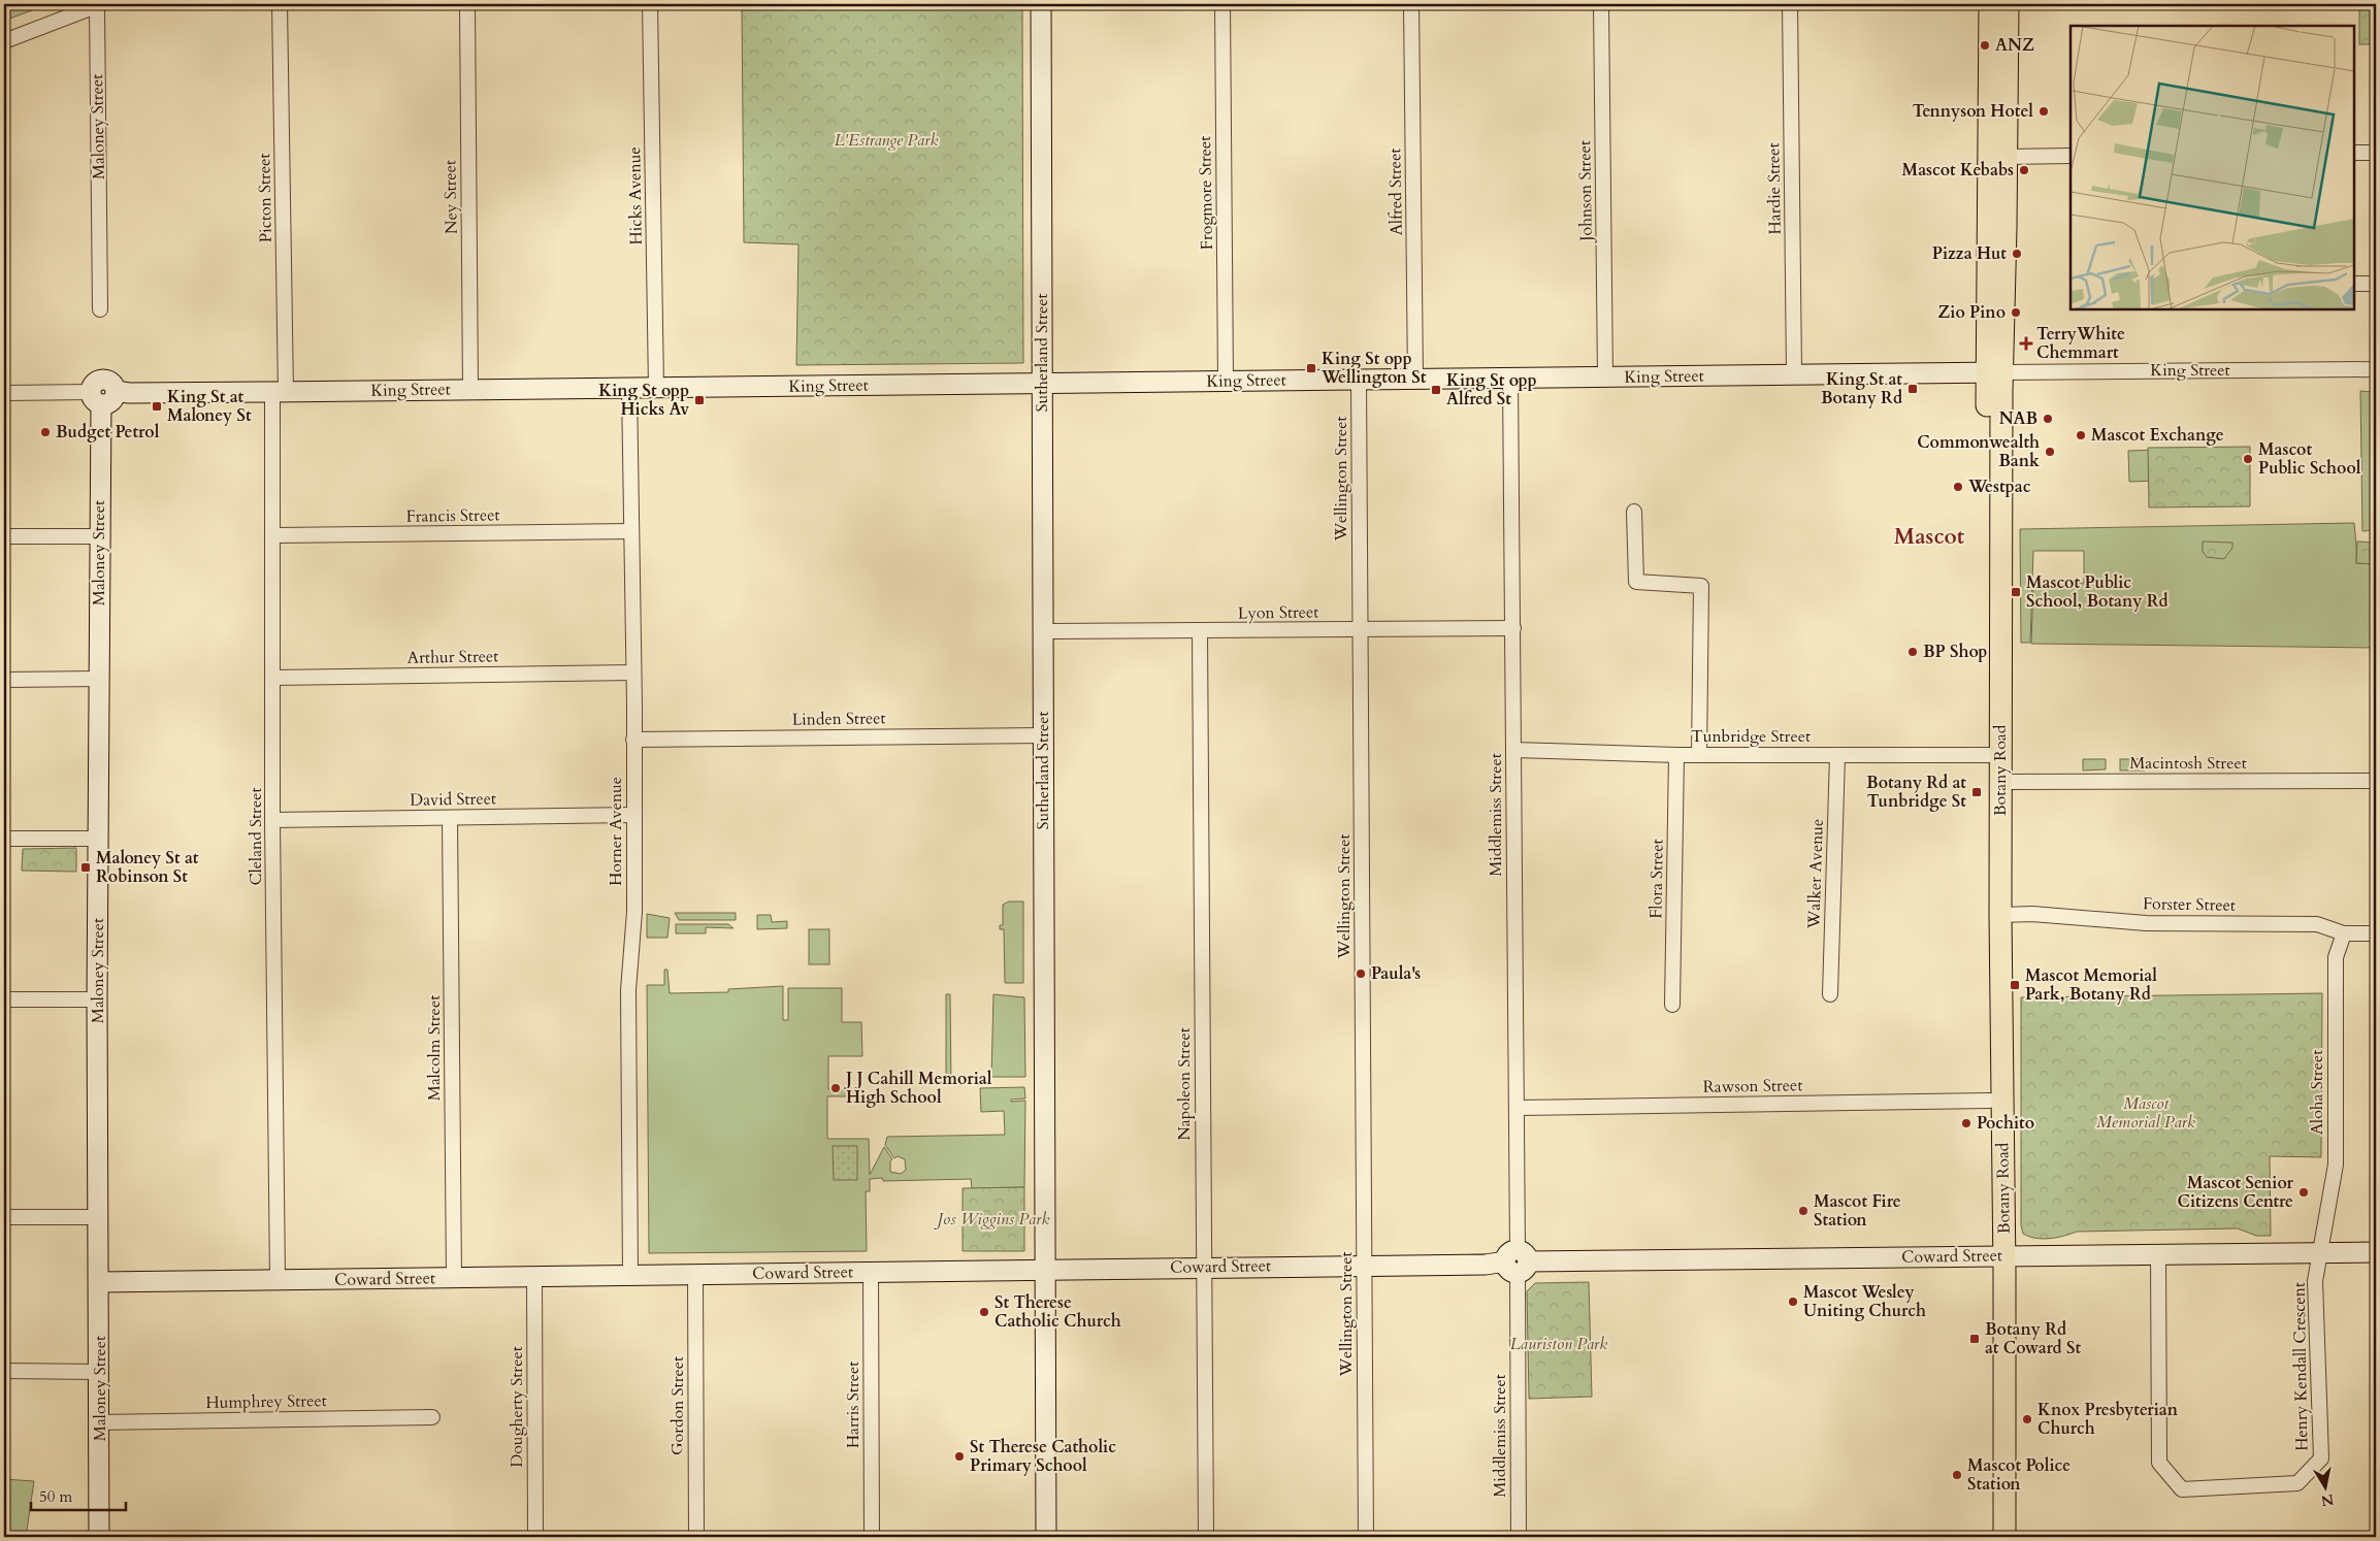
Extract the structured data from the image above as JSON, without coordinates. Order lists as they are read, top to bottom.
{
  "streets": {
    "main road": ["Botany Road"],
    "street": [
      "Maloney Street",
      "Hardie Street",
      "Johnson Street",
      "Alfred Street",
      "Frogmore Street",
      "Hicks Avenue",
      "Ney Street",
      "Picton Street",
      "Sutherland Street",
      "King Street",
      "Wellington Street",
      "Francis Street",
      "Lyon Street",
      "Arthur Street",
      "Linden Street",
      "Tunbridge Street",
      "Macintosh Street",
      "David Street",
      "Middlemiss Street",
      "Horner Avenue",
      "Cleland Street",
      "Walker Avenue",
      "Flora Street",
      "Forster Street",
      "Malcolm Street",
      "Napoleon Street",
      "Rawson Street",
      "Aloha Street",
      "Coward Street",
      "Henry Kendall Crescent",
      "Humphrey Street",
      "Harris Street",
      "Gordon Street",
      "Dougherty Street"
    ]
  },
  "crossings": [
    ["Maloney Street", "King Street"],
    ["Maloney Street", "Coward Street"],
    ["Maloney Street", "Humphrey Street"],
    ["Hardie Street", "King Street"],
    ["Johnson Street", "King Street"],
    ["Alfred Street", "King Street"],
    ["Frogmore Street", "King Street"],
    ["Hicks Avenue", "King Street"],
    ["Ney Street", "King Street"],
    ["Picton Street", "King Street"],
    ["Picton Street", "Cleland Street"],
    ["Sutherland Street", "King Street"],
    ["Sutherland Street", "Lyon Street"],
    ["Sutherland Street", "Linden Street"],
    ["Sutherland Street", "Coward Street"],
    ["King Street", "Wellington Street"],
    ["King Street", "Botany Road"],
    ["King Street", "Middlemiss Street"],
    ["King Street", "Horner Avenue"],
    ["King Street", "Cleland Street"],
    ["Wellington Street", "Lyon Street"],
    ["Wellington Street", "Coward Street"],
    ["Francis Street", "Horner Avenue"],
    ["Francis Street", "Cleland Street"],
    ["Lyon Street", "Middlemiss Street"],
    ["Lyon Street", "Napoleon Street"],
    ["Arthur Street", "Horner Avenue"],
    ["Arthur Street", "Cleland Street"],
    ["Linden Street", "Horner Avenue"],
    ["Tunbridge Street", "Botany Road"],
    ["Tunbridge Street", "Middlemiss Street"],
    ["Tunbridge Street", "Walker Avenue"],
    ["Tunbridge Street", "Flora Street"],
    ["Macintosh Street", "Botany Road"],
    ["Botany Road", "Forster Street"],
    ["Botany Road", "Rawson Street"],
    ["Botany Road", "Coward Street"],
    ["David Street", "Horner Avenue"],
    ["David Street", "Cleland Street"],
    ["David Street", "Malcolm Street"],
    ["Middlemiss Street", "Rawson Street"],
    ["Middlemiss Street", "Coward Street"],
    ["Horner Avenue", "Coward Street"],
    ["Cleland Street", "Coward Street"],
    ["Forster Street", "Aloha Street"],
    ["Malcolm Street", "Coward Street"],
    ["Napoleon Street", "Coward Street"],
    ["Aloha Street", "Coward Street"],
    ["Aloha Street", "Henry Kendall Crescent"],
    ["Coward Street", "Henry Kendall Crescent"],
    ["Coward Street", "Harris Street"],
    ["Coward Street", "Gordon Street"],
    ["Coward Street", "Dougherty Street"]
  ],
  "districts": ["Mascot"],
  "parks": [
    "L'Estrange Park",
    "Mascot Memorial Park",
    "Jos Wiggins Park",
    "Lauriston Park"
  ],
  "places": {
    "other": [
      "ANZ",
      "Tennyson Hotel",
      "Mascot Kebabs",
      "Pizza Hut",
      "Zio Pino",
      "NAB",
      "Budget Petrol",
      "Mascot Exchange",
      "Commonwealth Bank",
      "Mascot Public School",
      "Westpac",
      "BP Shop",
      "Paula's",
      "J J Cahill Memorial High School",
      "Pochito",
      "Mascot Senior Citizens Centre",
      "Mascot Fire Station",
      "Mascot Wesley Uniting Church",
      "St Therese Catholic Church",
      "Knox Presbyterian Church",
      "St Therese Catholic Primary School",
      "Mascot Police Station"
    ],
    "health": ["TerryWhite Chemmart"],
    "transit": [
      "King St opp Wellington St",
      "King St at Botany Rd",
      "King St opp Alfred St",
      "King St opp Hicks Av",
      "King St at Maloney St",
      "Mascot Public School, Botany Rd",
      "Botany Rd at Tunbridge St",
      "Maloney St at Robinson St",
      "Mascot Memorial Park, Botany Rd",
      "Botany Rd at Coward St"
    ]
  },
  "scale_bar": "50 m",
  "north": "bottom"
}
